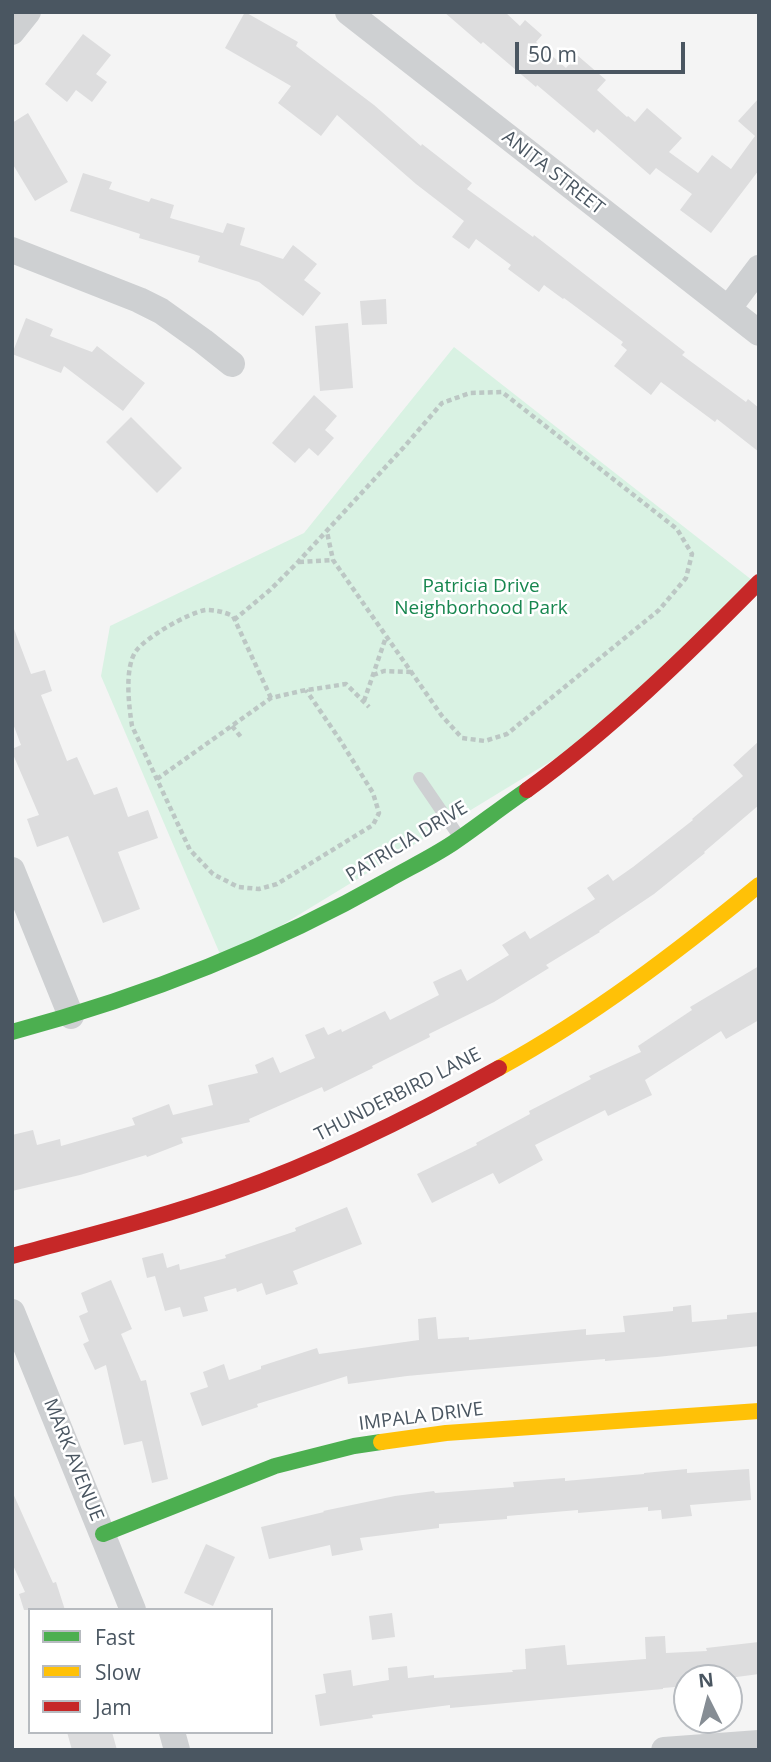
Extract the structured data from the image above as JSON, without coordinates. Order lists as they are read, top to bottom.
{
  "streets": {
    "street": [
      "ANITA STREET",
      "PATRICIA DRIVE",
      "THUNDERBIRD LANE",
      "IMPALA DRIVE",
      "MARK AVENUE"
    ]
  },
  "crossings": [
    ["IMPALA DRIVE", "MARK AVENUE"]
  ],
  "parks": ["Patricia Drive Neighborhood Park"],
  "legend": ["Fast", "Slow", "Jam"],
  "scale_bar": "50 m",
  "north": "top"
}
